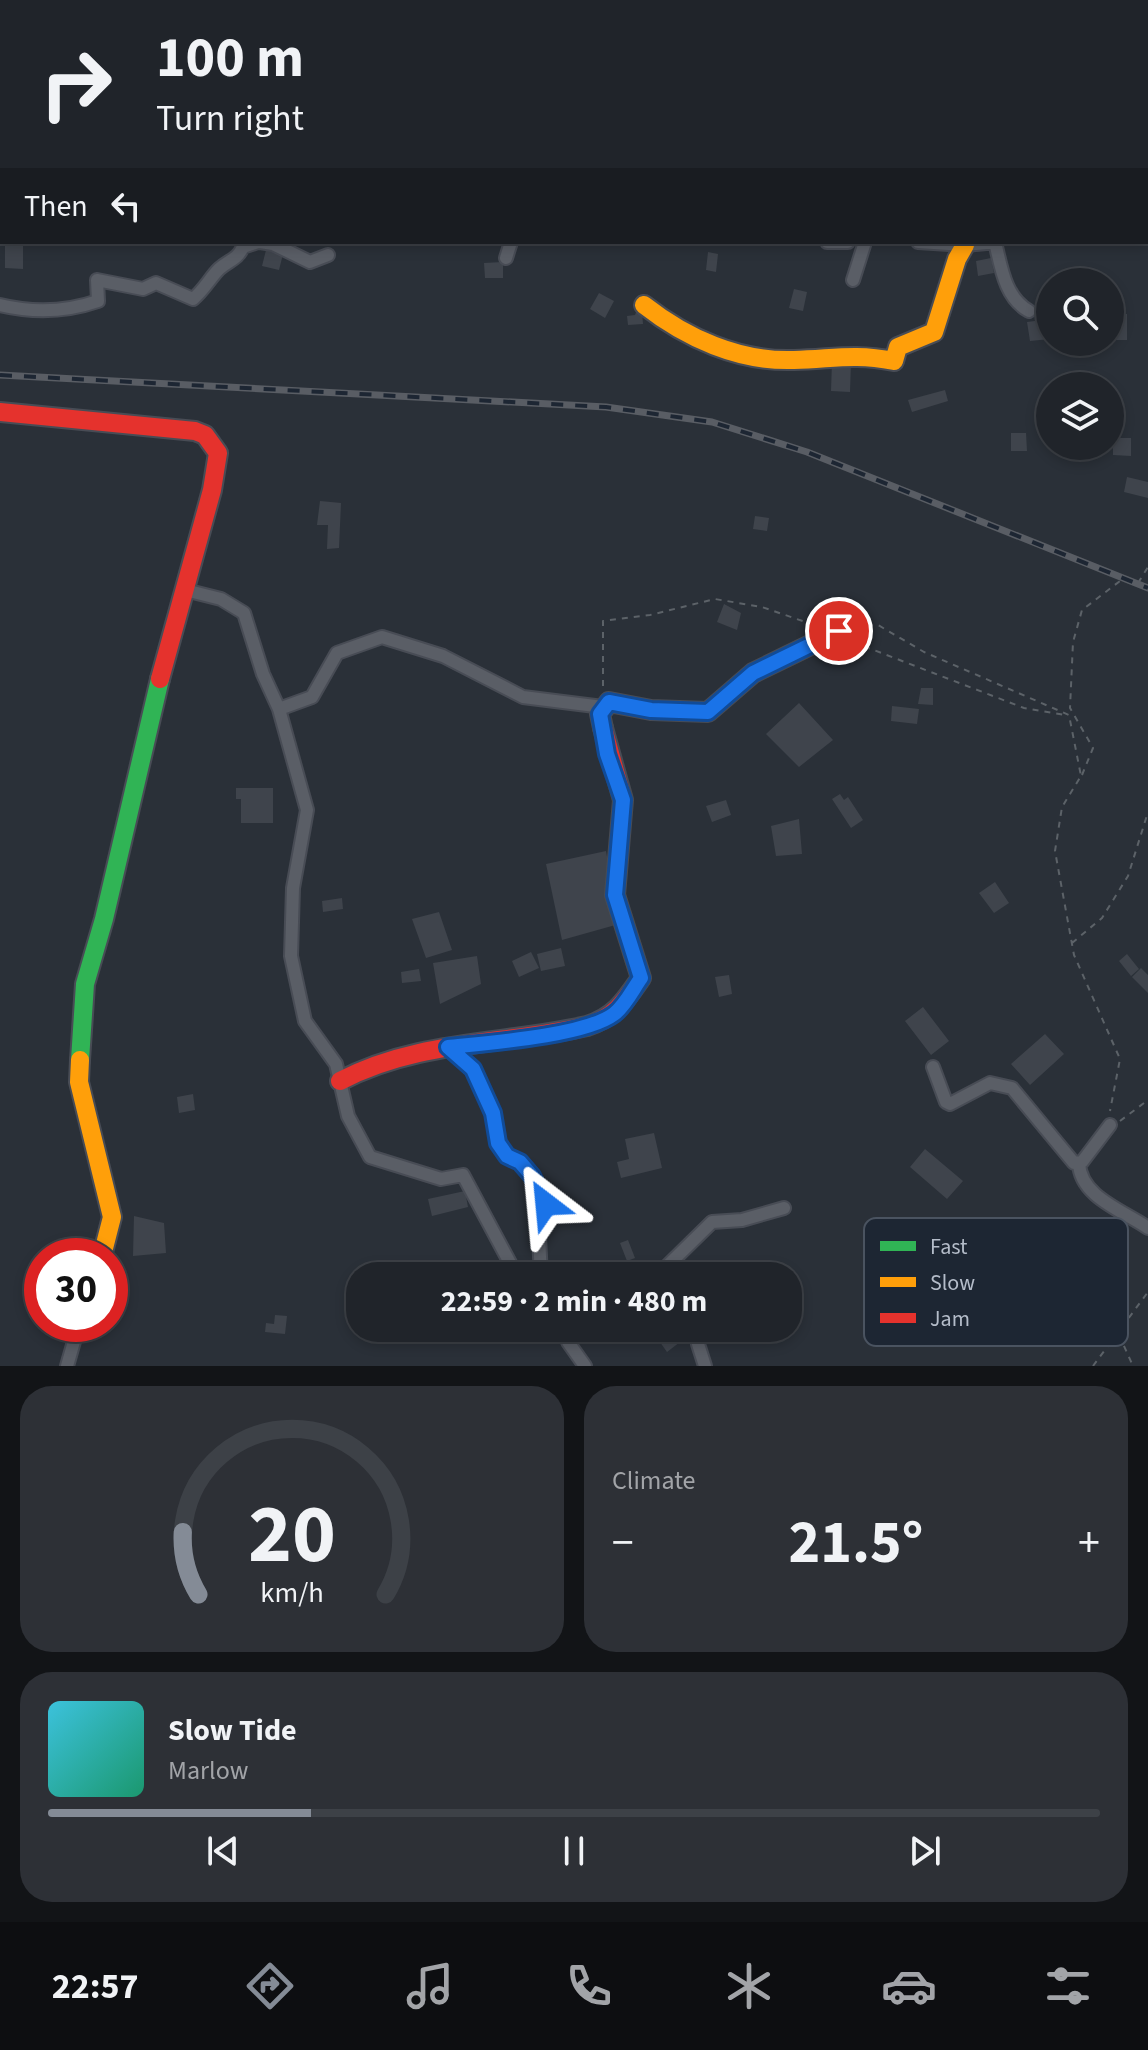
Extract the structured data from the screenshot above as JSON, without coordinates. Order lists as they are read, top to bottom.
{
  "legend": ["Fast", "Slow", "Jam"],
  "page": {
    "turn": ["100 m", "Turn right"],
    "then": "Then",
    "limit": "30",
    "trip": "22:59 · 2 min · 480 m",
    "tile": "Climate",
    "heat": ["−", "21.5°", "+"],
    "song": ["Slow Tide", "Marlow"],
    "tabs": "22:57",
    "gauge": ["20", "km/h"]
  }
}
